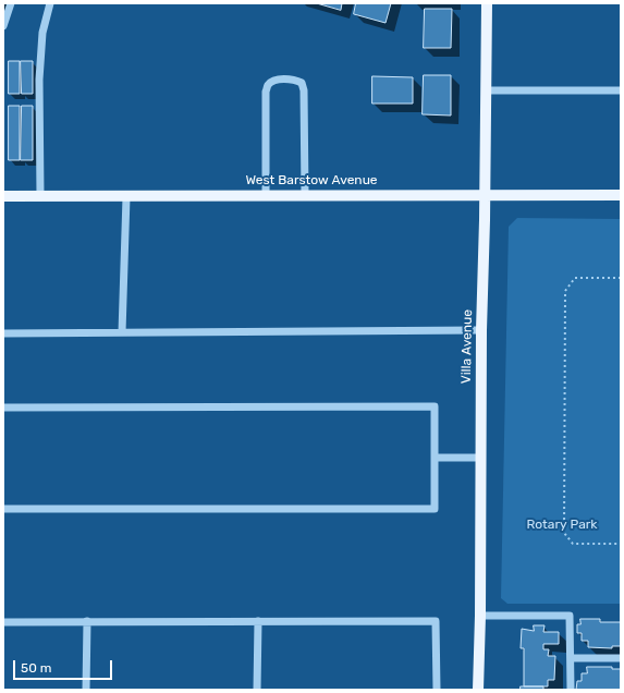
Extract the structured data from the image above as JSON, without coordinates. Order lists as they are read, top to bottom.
{
  "streets": {
    "main road": ["West Barstow Avenue", "Villa Avenue"]
  },
  "crossings": [
    ["West Barstow Avenue", "Villa Avenue"]
  ],
  "parks": ["Rotary Park"],
  "scale_bar": "50 m"
}
